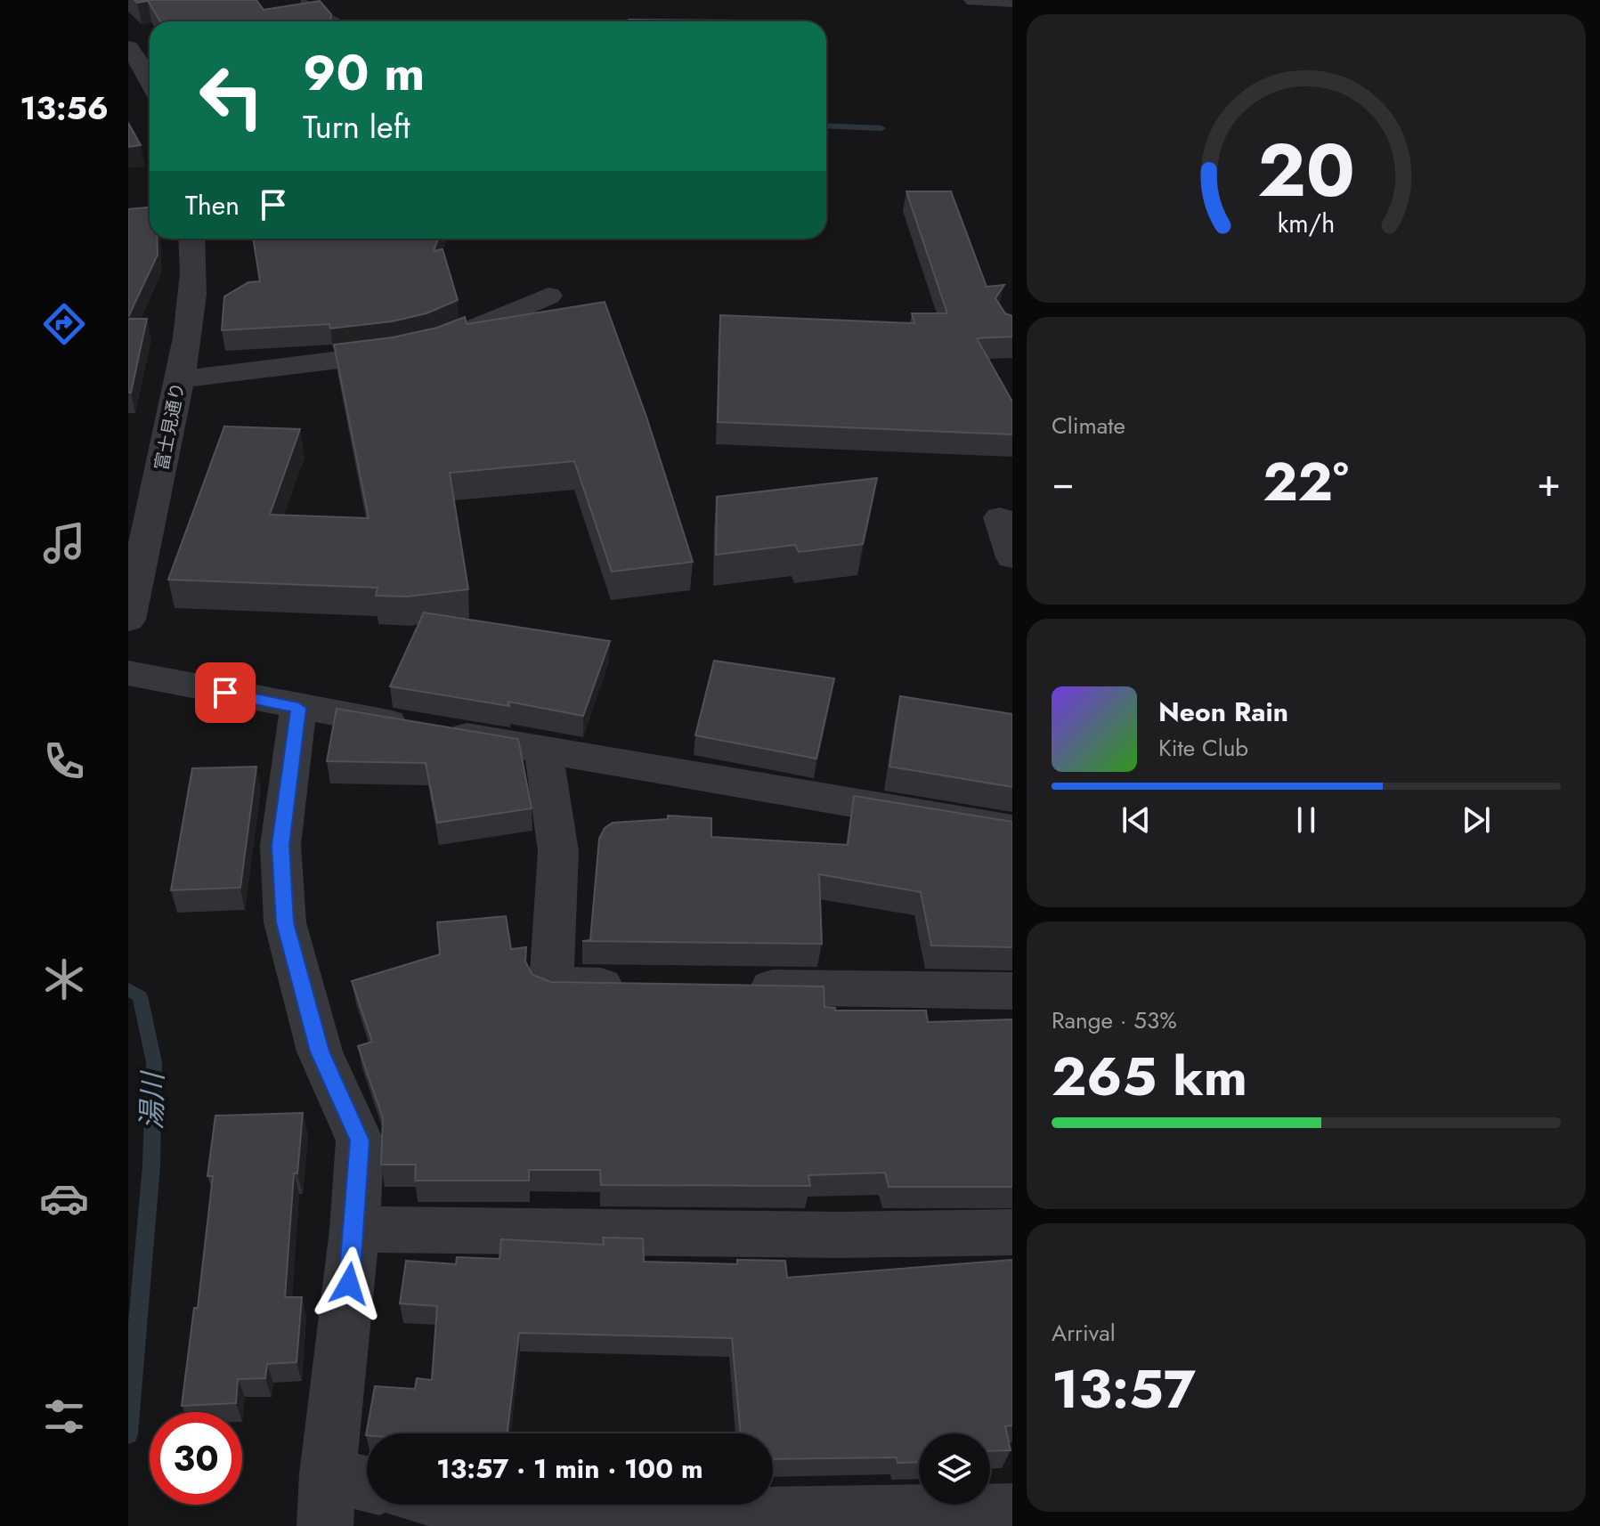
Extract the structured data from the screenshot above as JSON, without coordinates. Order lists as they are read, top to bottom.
{
  "streets": {
    "street": ["富士見通り"]
  },
  "water": ["湯川"],
  "page": {
    "tabs": "13:56",
    "turn": ["90 m", "Turn left"],
    "then": "Then",
    "tile": [
      "Climate",
      ["Range · 53%", "265 km"],
      ["Arrival", "13:57"]
    ],
    "heat": ["−", "22°", "+"],
    "song": ["Neon Rain", "Kite Club"],
    "limit": "30",
    "trip": "13:57 · 1 min · 100 m",
    "gauge": ["20", "km/h"]
  }
}
